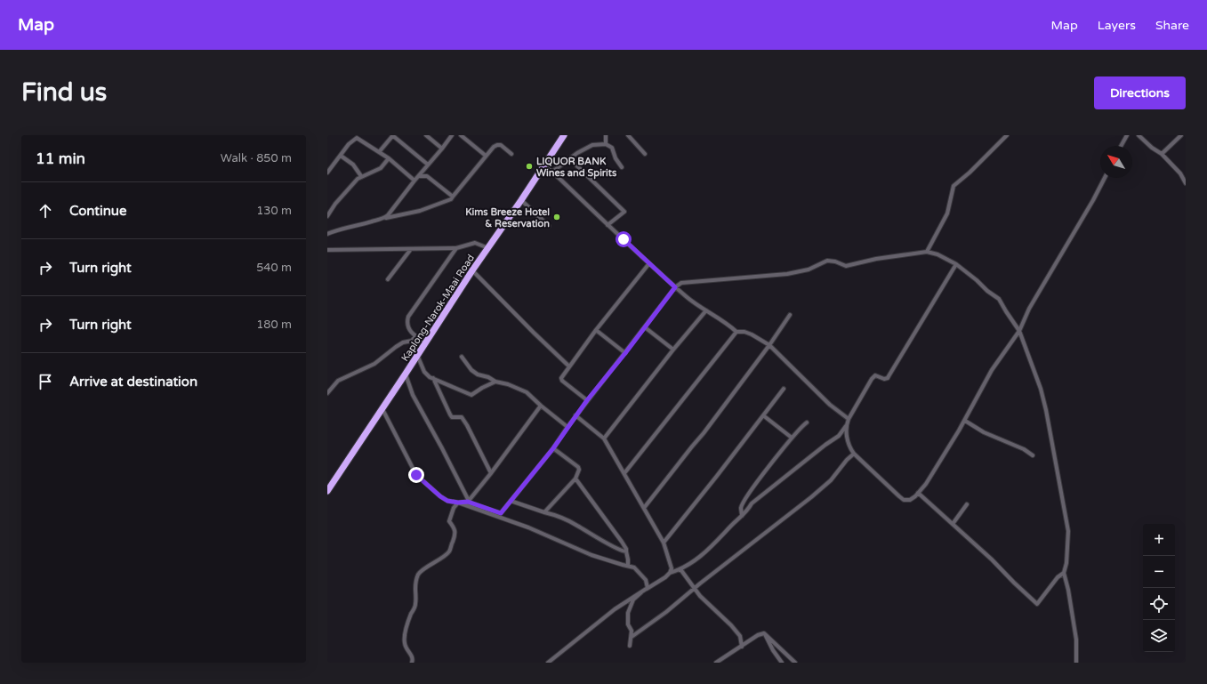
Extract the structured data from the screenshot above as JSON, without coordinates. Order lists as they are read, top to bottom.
{
  "streets": {
    "highway": ["Kaplong-Narok-Maai Road"]
  },
  "places": ["LIQUOR BANK Wines and Spirits", "Kims Breeze Hotel & Reservation"],
  "north": "top left",
  "page": {
    "header": "Map",
    "nav": ["Map", "Layers", "Share"],
    "buttons": "Directions",
    "title": "Find us",
    "heading": ["11 min", "Walk · 850 m"],
    "list": [
      ["Continue", "130 m"],
      ["Turn right", "540 m"],
      ["Turn right", "180 m"],
      "Arrive at destination"
    ],
    "map_buttons": ["+", "−"]
  }
}
